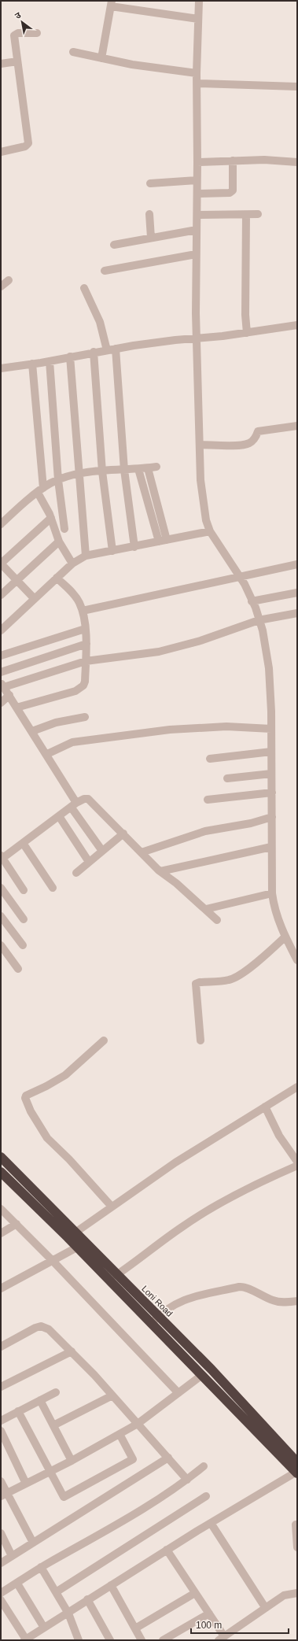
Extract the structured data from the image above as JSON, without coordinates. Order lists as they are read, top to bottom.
{
  "streets": {
    "highway": ["Loni Road"]
  },
  "scale_bar": "100 m",
  "north": "top left"
}
